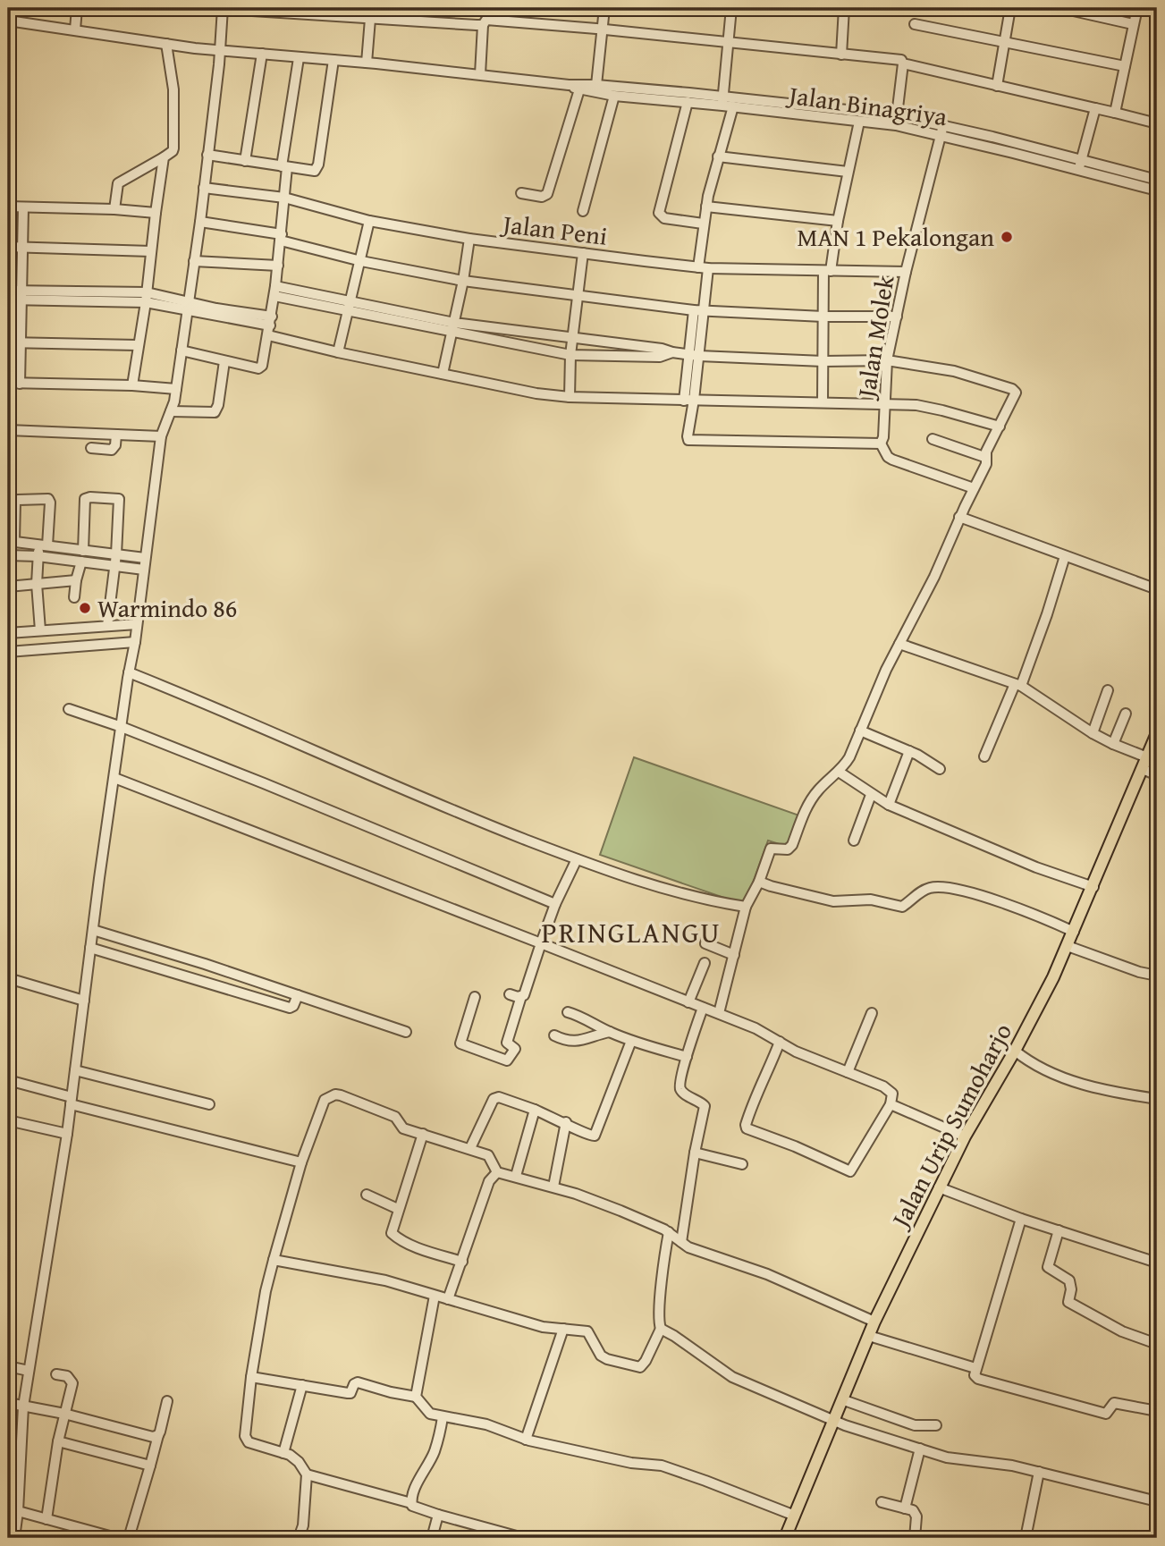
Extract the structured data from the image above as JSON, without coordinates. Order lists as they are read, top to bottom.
{
  "streets": {
    "main road": ["Jalan Urip Sumoharjo"],
    "street": ["Jalan Binagriya", "Jalan Peni", "Jalan Molek"]
  },
  "crossings": [
    ["Jalan Binagriya", "Jalan Molek"],
    ["Jalan Peni", "Jalan Molek"]
  ],
  "districts": ["PRINGLANGU"],
  "places": ["MAN 1 Pekalongan", "Warmindo 86"]
}
